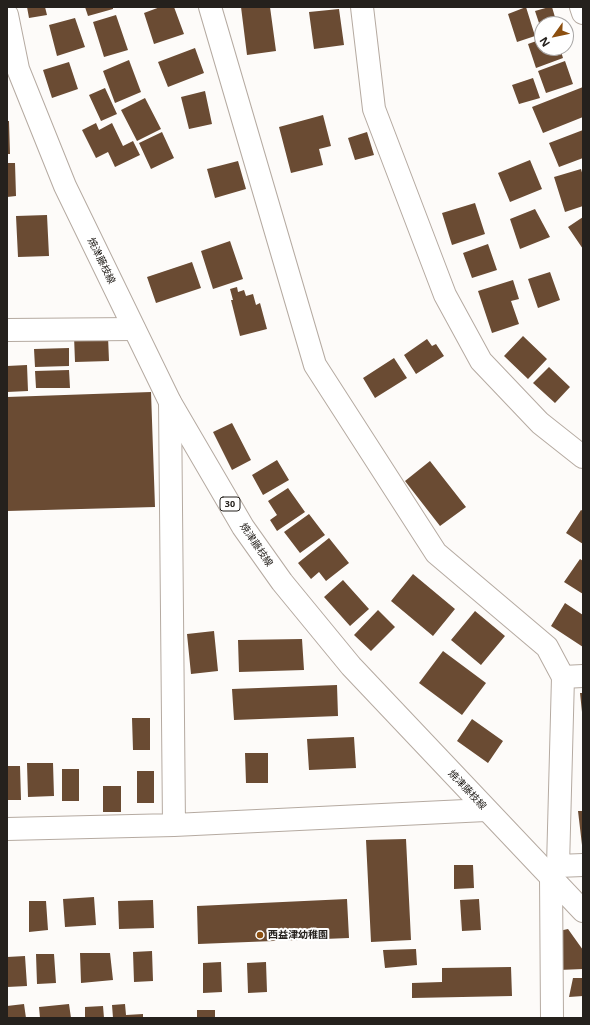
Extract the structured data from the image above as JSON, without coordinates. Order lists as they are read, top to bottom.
{
  "streets": {
    "street": ["焼津藤枝線", "30"]
  },
  "places": ["西益津幼稚園"],
  "north": "bottom left"
}
